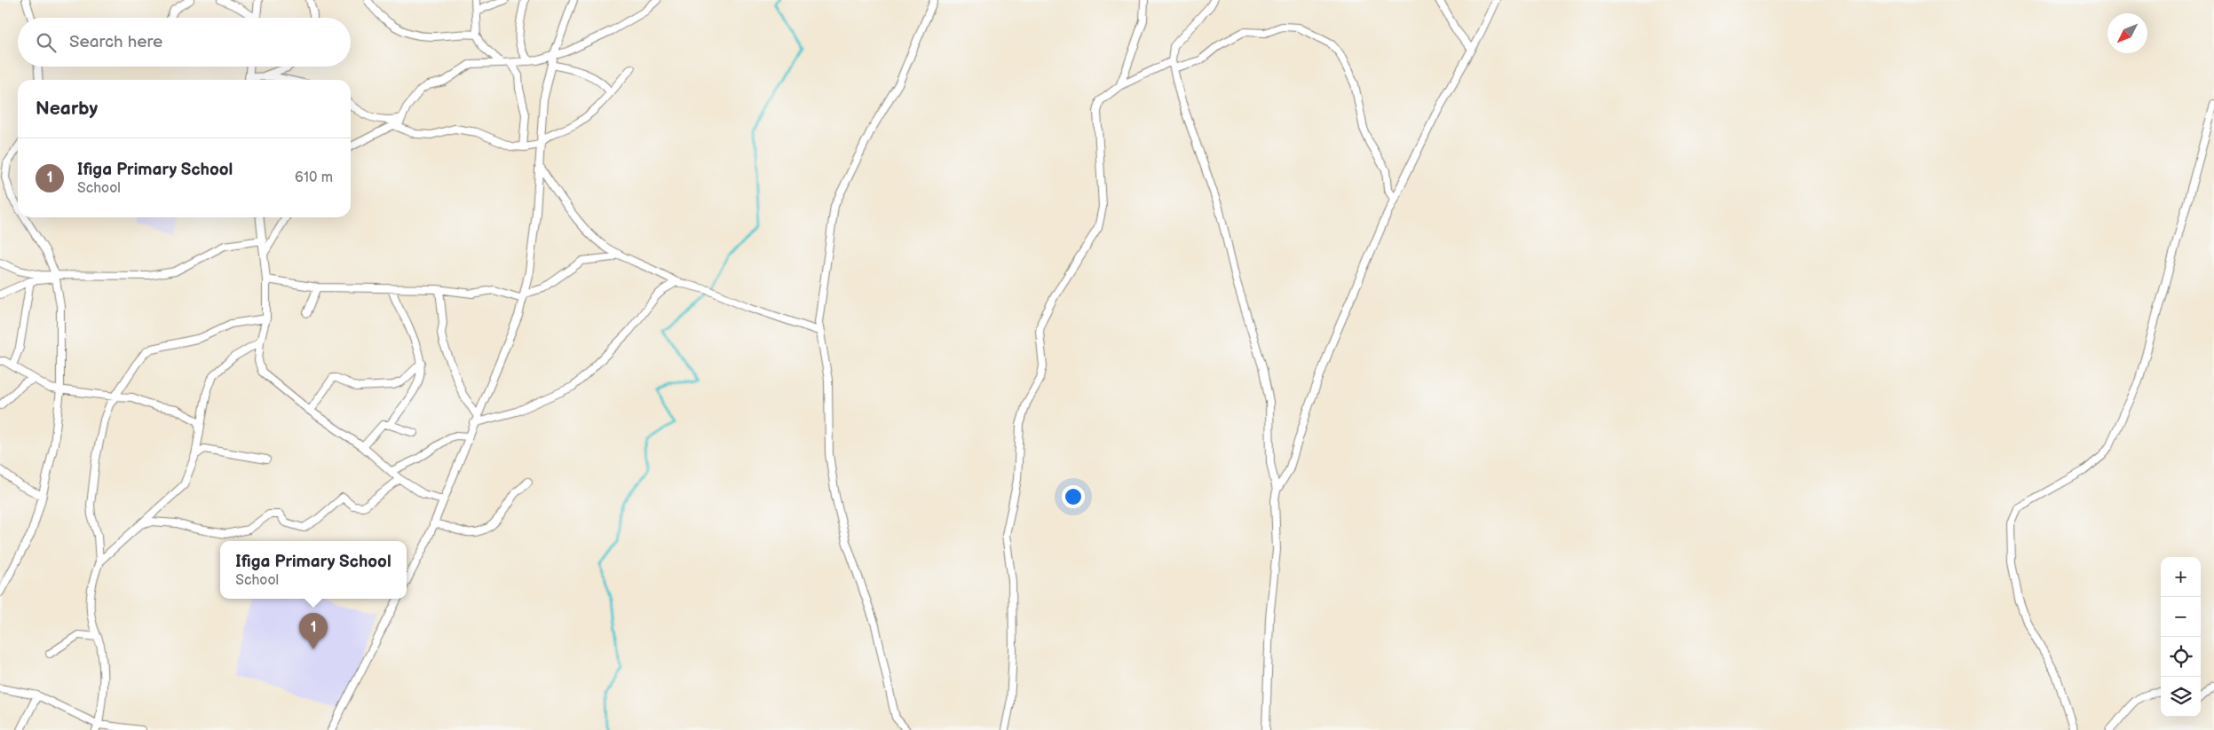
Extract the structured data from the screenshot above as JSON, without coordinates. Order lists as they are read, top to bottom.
{
  "north": "bottom left",
  "page": {
    "search": "Search here",
    "heading": "Nearby",
    "list": [
      {
        "mark": "1",
        "name": "Ifiga Primary School",
        "note": "School",
        "value": "610 m"
      }
    ],
    "popup": ["Ifiga Primary School", "School"],
    "map_buttons": ["+", "−"],
    "pins": "1"
  }
}
